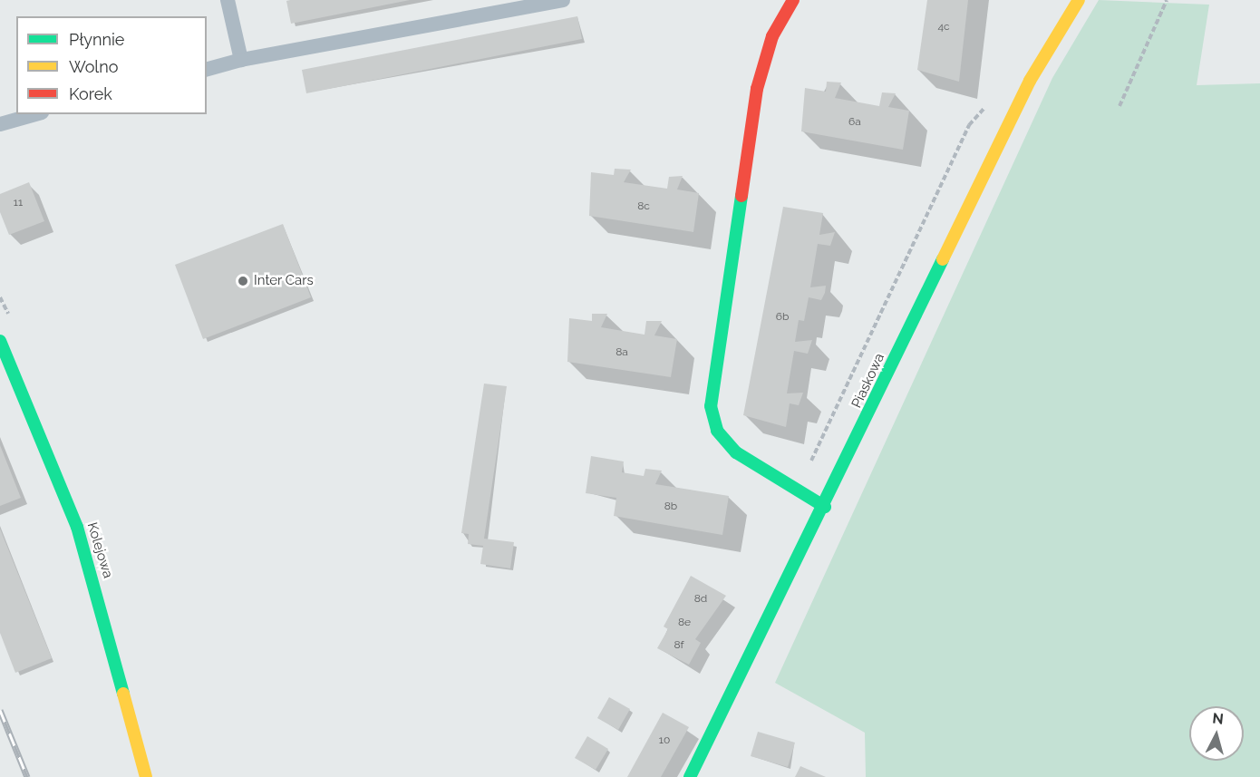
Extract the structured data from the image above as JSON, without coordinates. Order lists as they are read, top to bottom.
{
  "streets": {
    "street": ["Piaskowa", "Kolejowa"]
  },
  "places": ["Inter Cars"],
  "house_numbers": [
    "4c",
    "6a",
    "11",
    "8c",
    "6b",
    "8a",
    "8b",
    "8d",
    "8e",
    "8f",
    "10"
  ],
  "legend": ["Płynnie", "Wolno", "Korek"],
  "north": "top"
}
